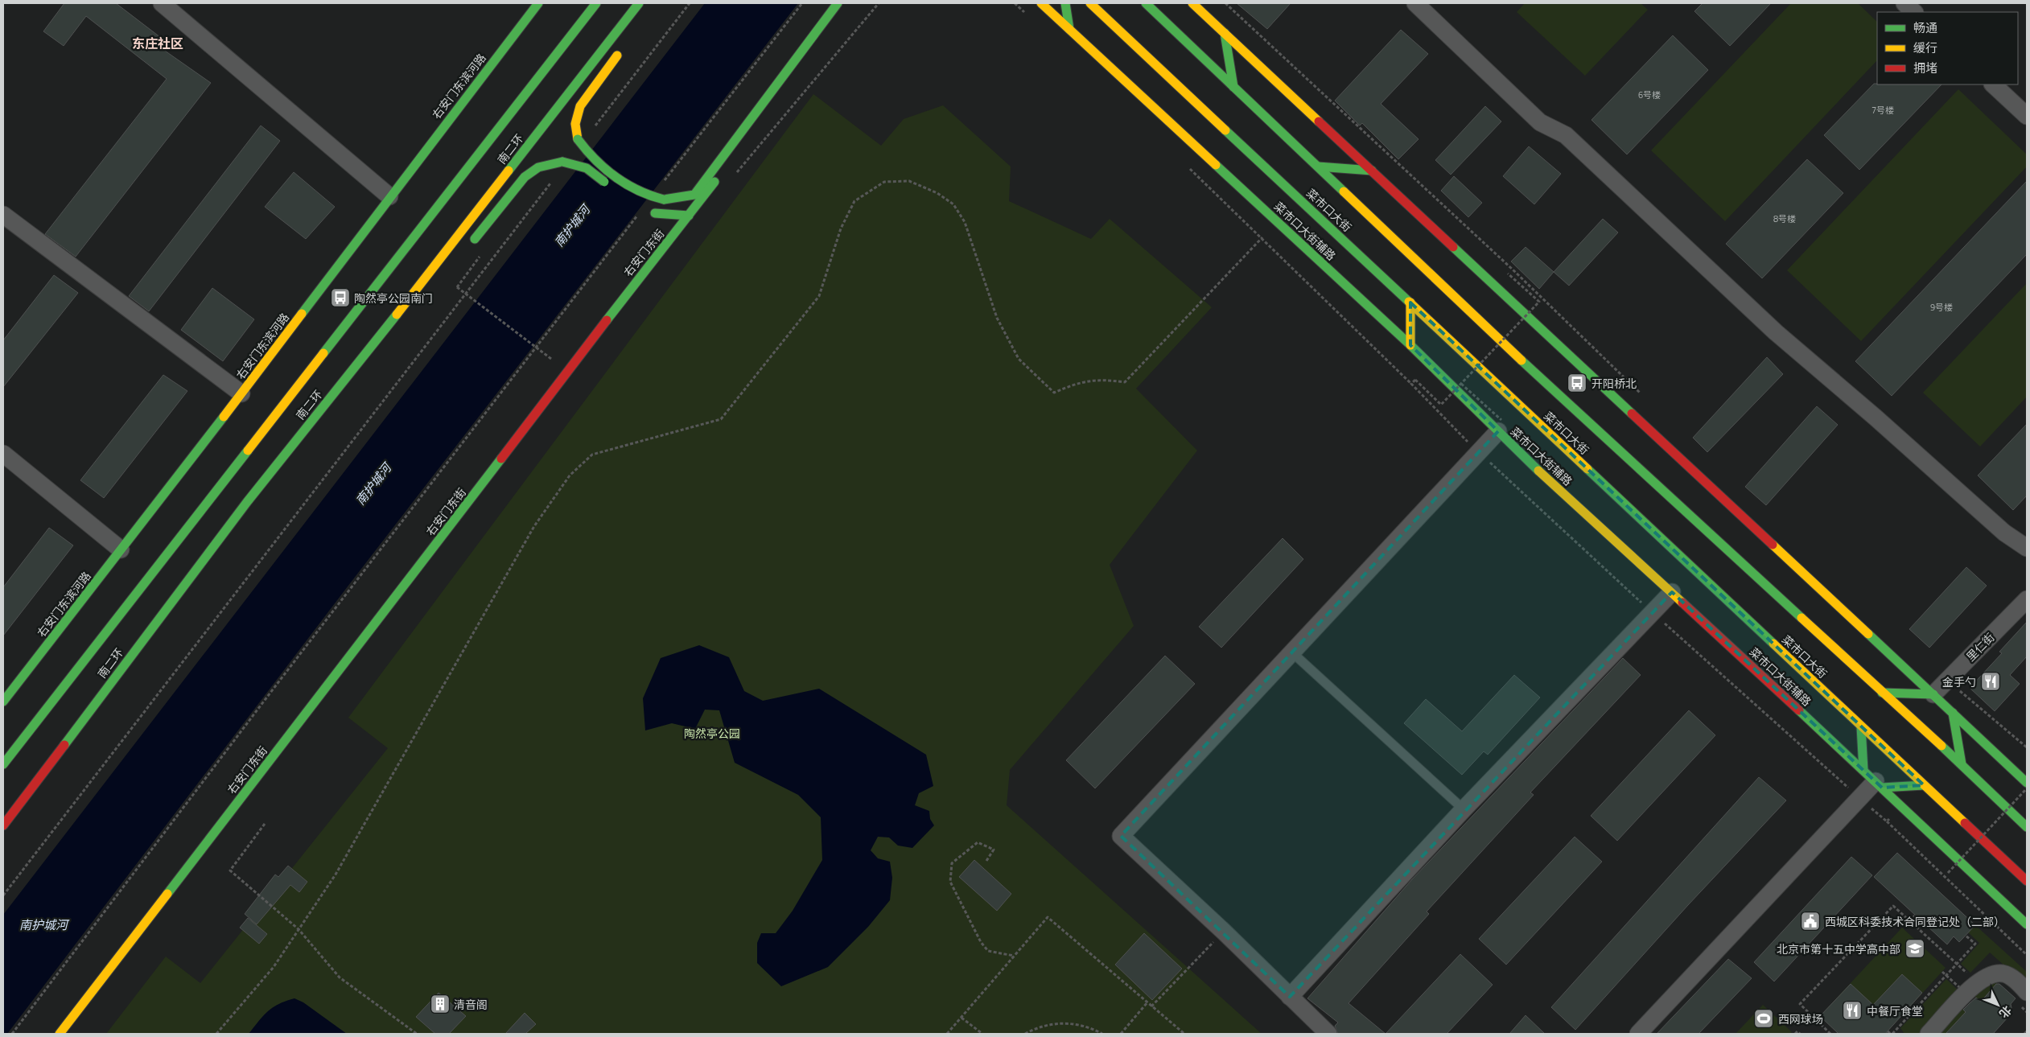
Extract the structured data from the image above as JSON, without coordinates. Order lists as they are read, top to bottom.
{
  "streets": {
    "main road": [
      "右安门东滨河路",
      "南二环",
      "菜市口大街",
      "菜市口大街辅路",
      "右安门东街"
    ],
    "street": ["里仁街"]
  },
  "districts": ["东庄社区"],
  "water": ["南护城河"],
  "parks": ["陶然亭公园"],
  "places": {
    "bus stop": ["陶然亭公园南门", "开阳桥北"],
    "restaurant": ["金手勺", "中餐厅食堂"],
    "public building": ["西城区科委技术合同登记处（二部）"],
    "school or university": ["北京市第十五中学高中部"],
    "building": ["清音阁"],
    "sports": ["西网球场"]
  },
  "house_numbers": [
    "6号楼",
    "7号楼",
    "8号楼",
    "9号楼"
  ],
  "legend": ["畅通", "缓行", "拥堵"],
  "north": "bottom right"
}
